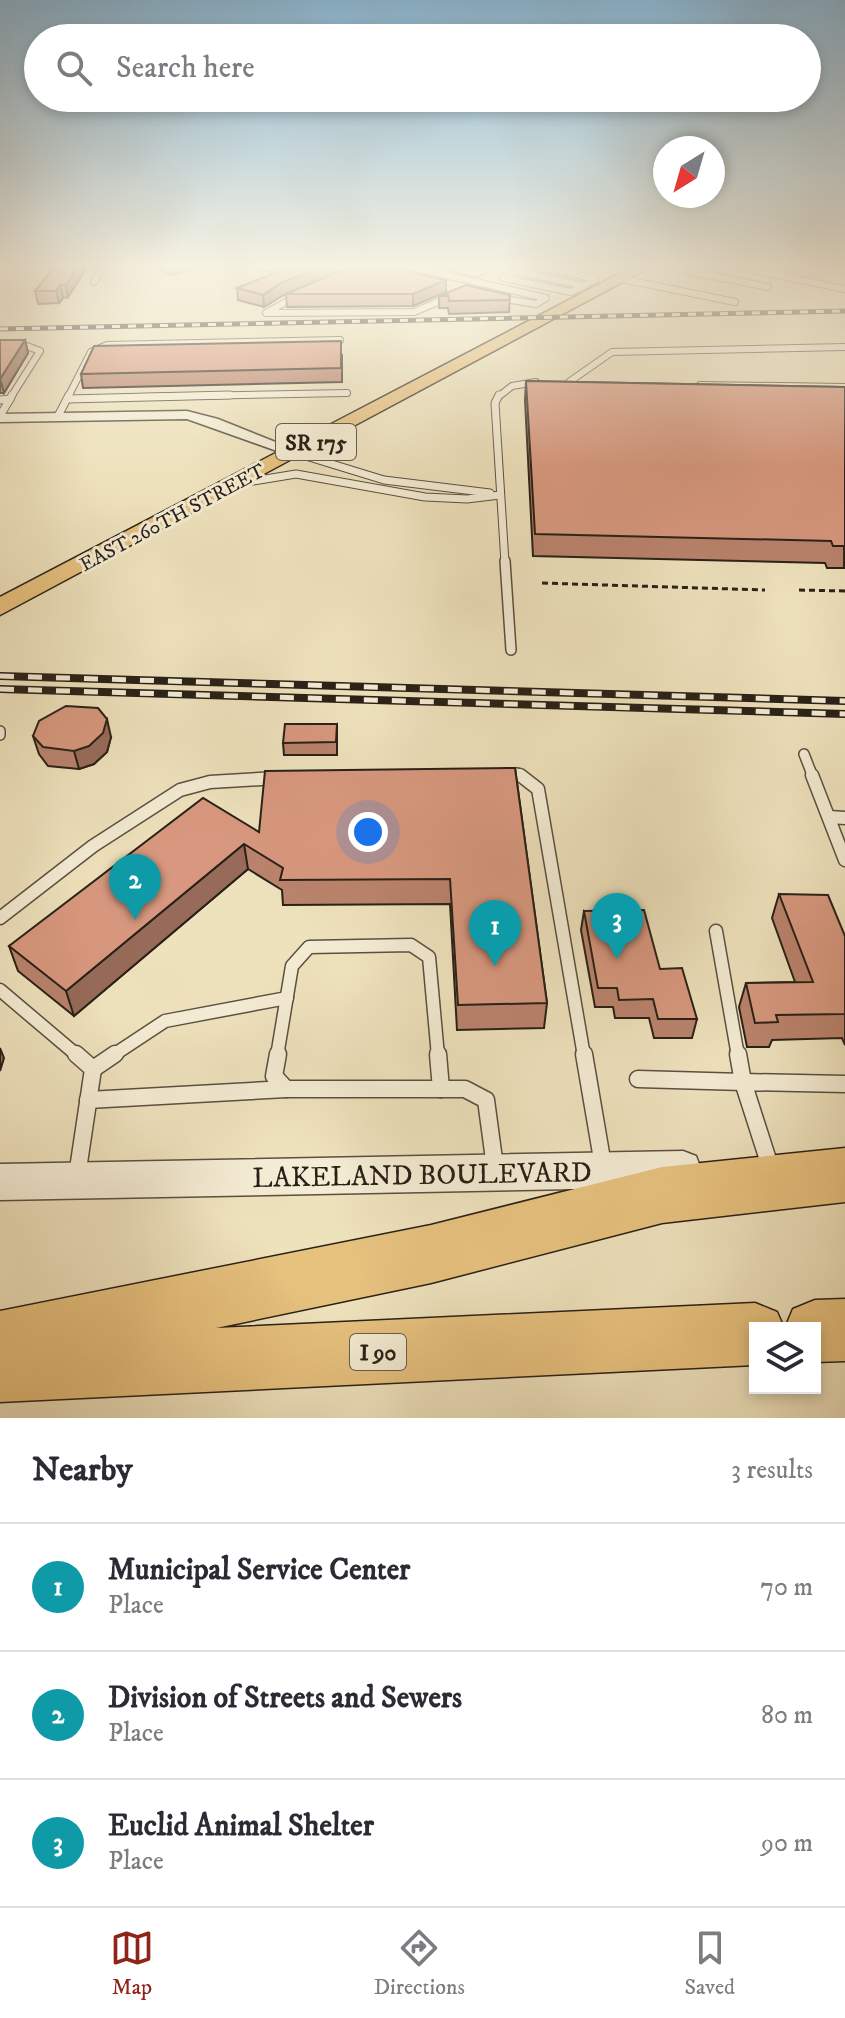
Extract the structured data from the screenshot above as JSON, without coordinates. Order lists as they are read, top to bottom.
{
  "streets": {
    "highway": ["I 90"],
    "main road": ["SR 175", "EAST 260TH STREET"],
    "street": ["LAKELAND BOULEVARD"]
  },
  "north": "bottom left",
  "page": {
    "search": "Search here",
    "pins": ["2", "3", "1"],
    "heading": ["Nearby", "3 results"],
    "list": [
      {
        "mark": "1",
        "name": "Municipal Service Center",
        "note": "Place",
        "value": "70 m"
      },
      {
        "mark": "2",
        "name": "Division of Streets and Sewers",
        "note": "Place",
        "value": "80 m"
      },
      {
        "mark": "3",
        "name": "Euclid Animal Shelter",
        "note": "Place",
        "value": "90 m"
      }
    ],
    "nav": ["Map", "Directions", "Saved"]
  }
}
